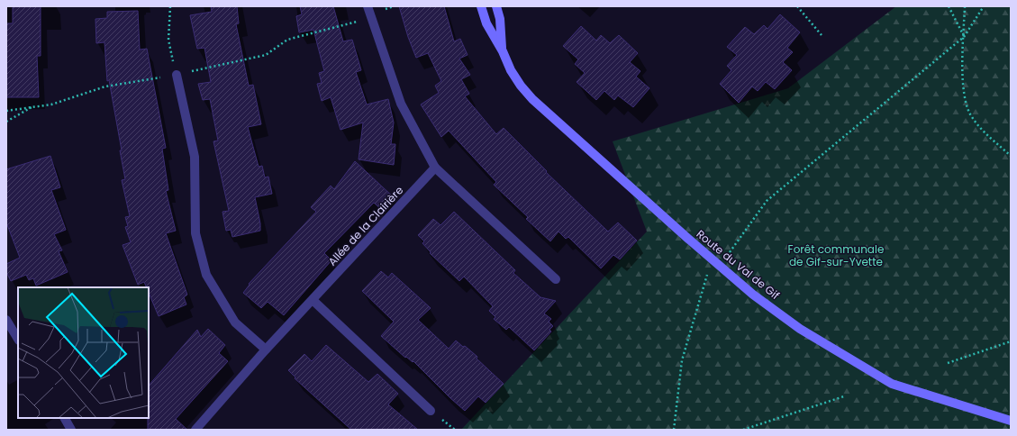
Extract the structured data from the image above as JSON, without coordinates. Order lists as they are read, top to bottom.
{
  "streets": {
    "street": ["Allée de la Clairière", "Route du Val de Gif"]
  },
  "parks": ["Forêt communale de Gif-sur-Yvette"]
}
